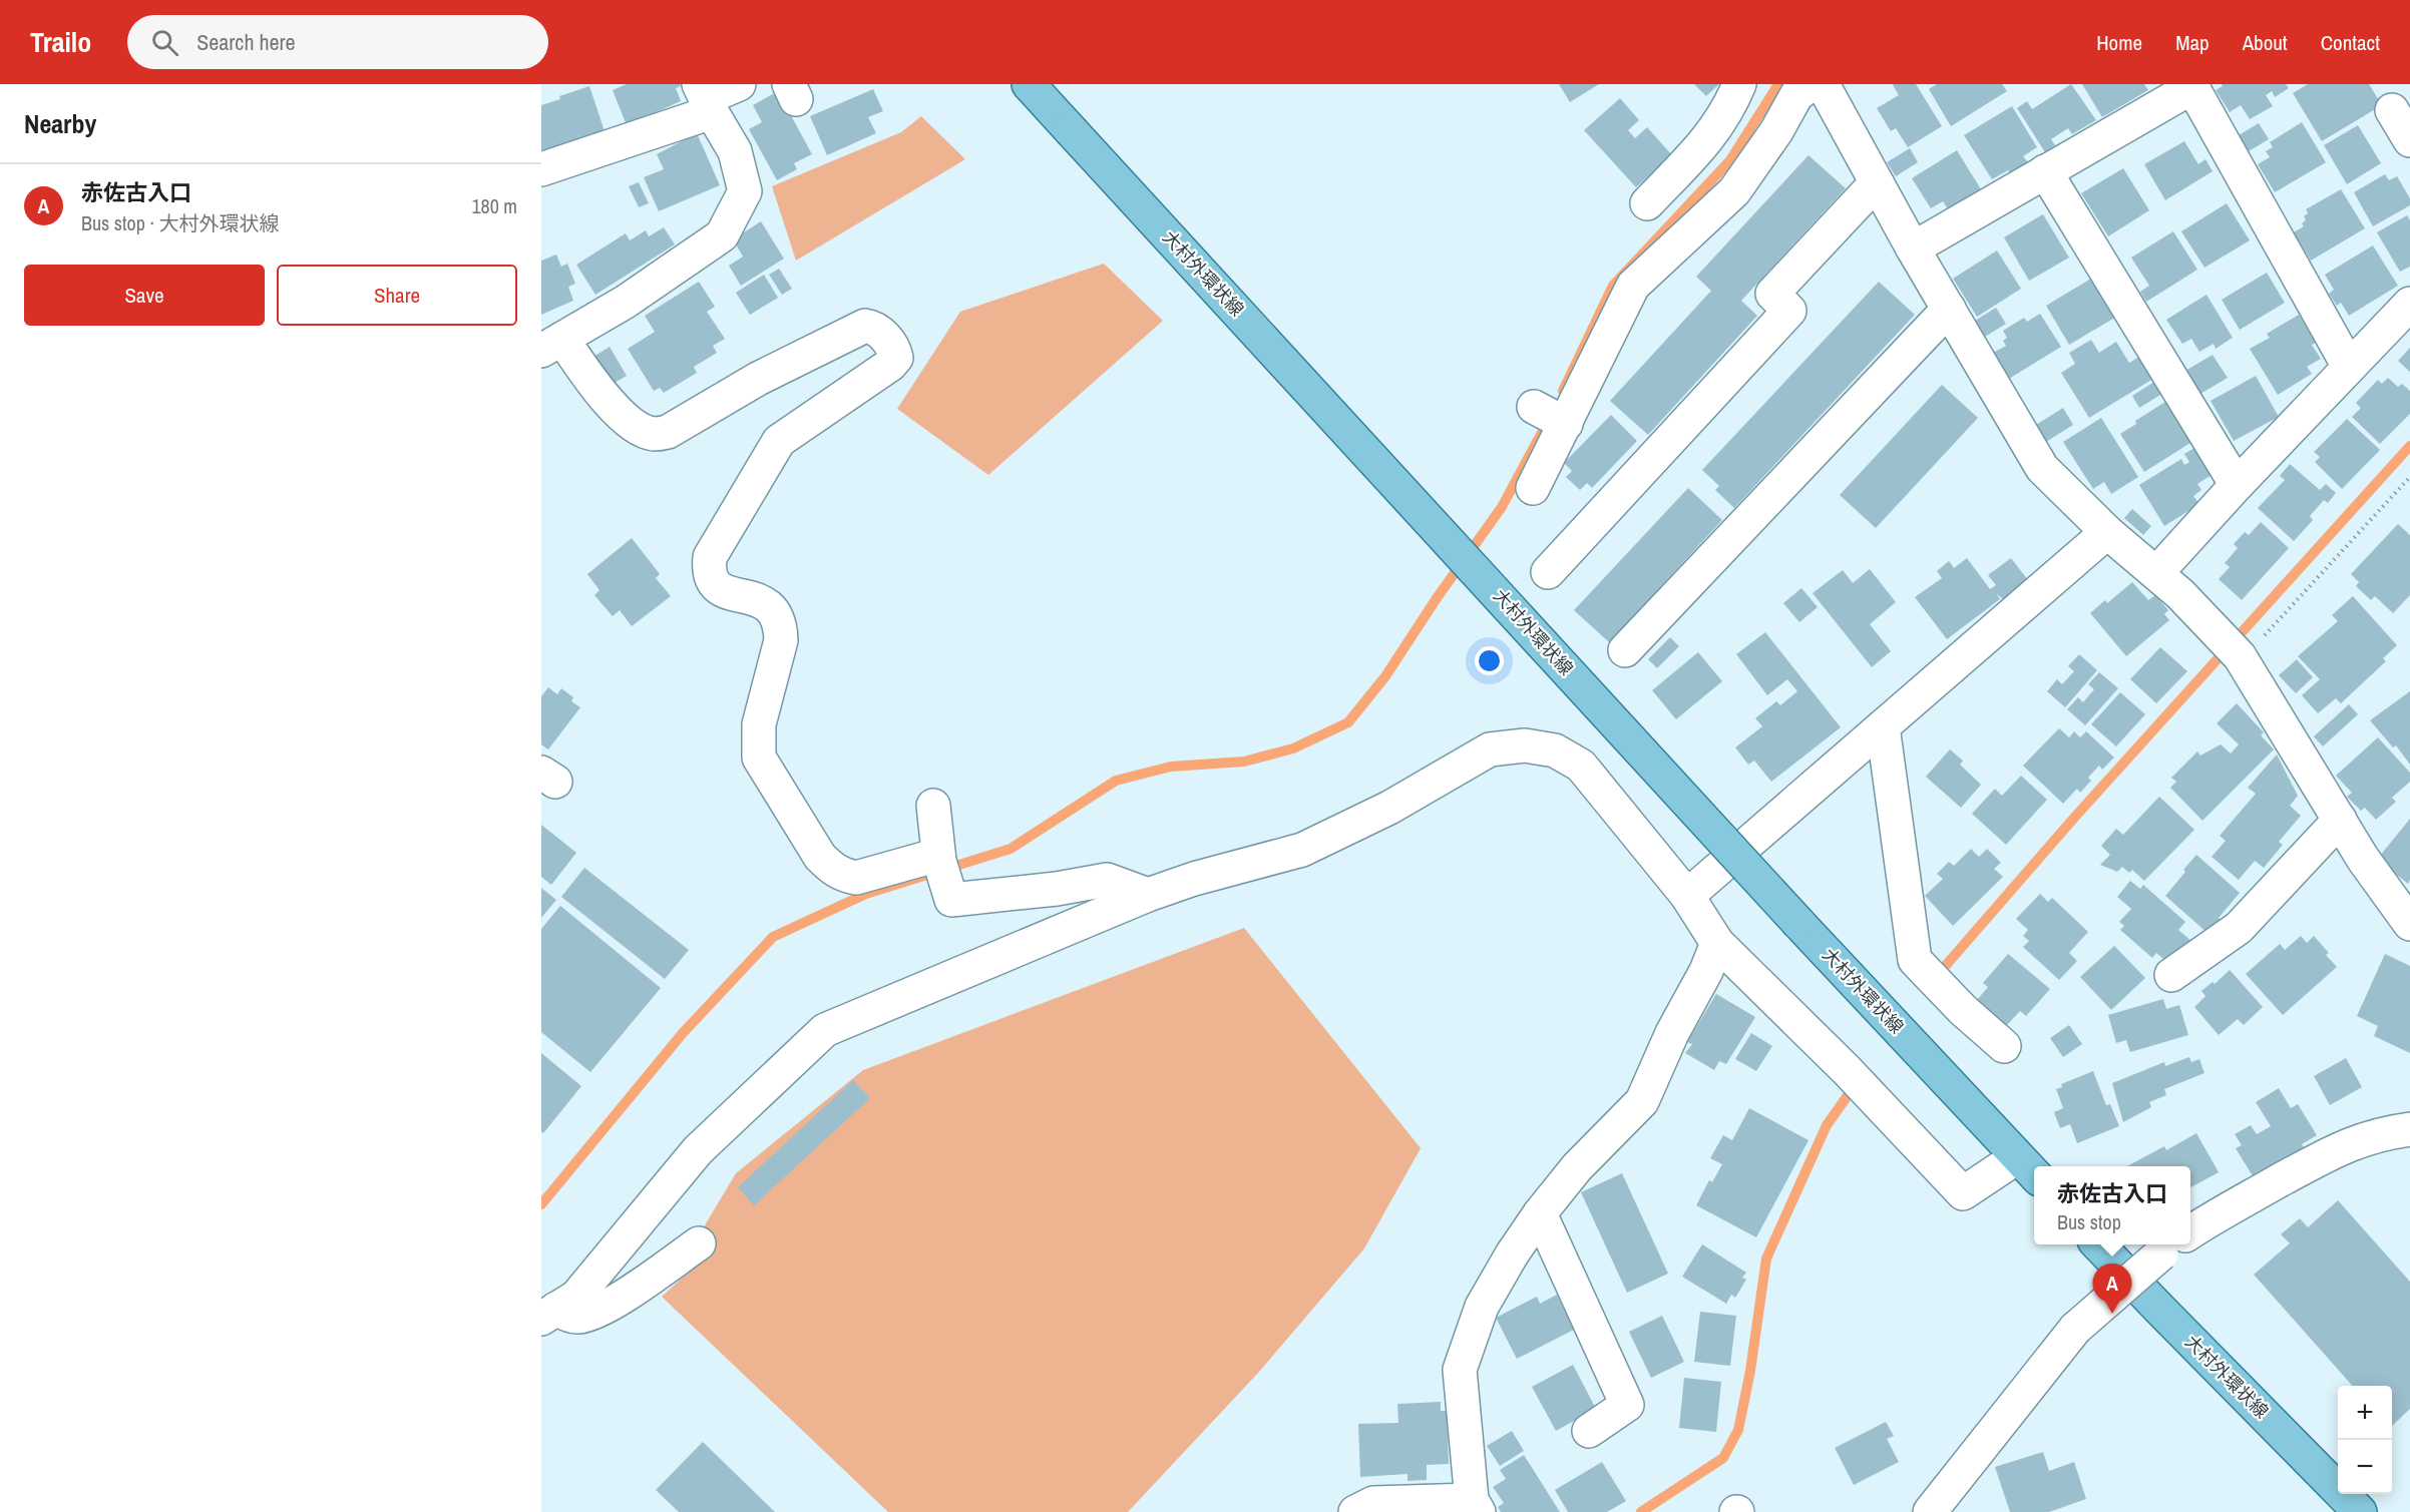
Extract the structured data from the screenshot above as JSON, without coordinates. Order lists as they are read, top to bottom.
{
  "streets": {
    "main road": ["大村外環状線"]
  },
  "page": {
    "header": "Trailo",
    "search": "Search here",
    "nav": [
      "Home",
      "Map",
      "About",
      "Contact"
    ],
    "heading": "Nearby",
    "list": [
      {
        "mark": "A",
        "name": "赤佐古入口",
        "note": "Bus stop · 大村外環状線",
        "value": "180 m"
      }
    ],
    "buttons": ["Save", "Share"],
    "popup": ["赤佐古入口", "Bus stop"],
    "pins": "A",
    "map_buttons": ["+", "−"]
  }
}
